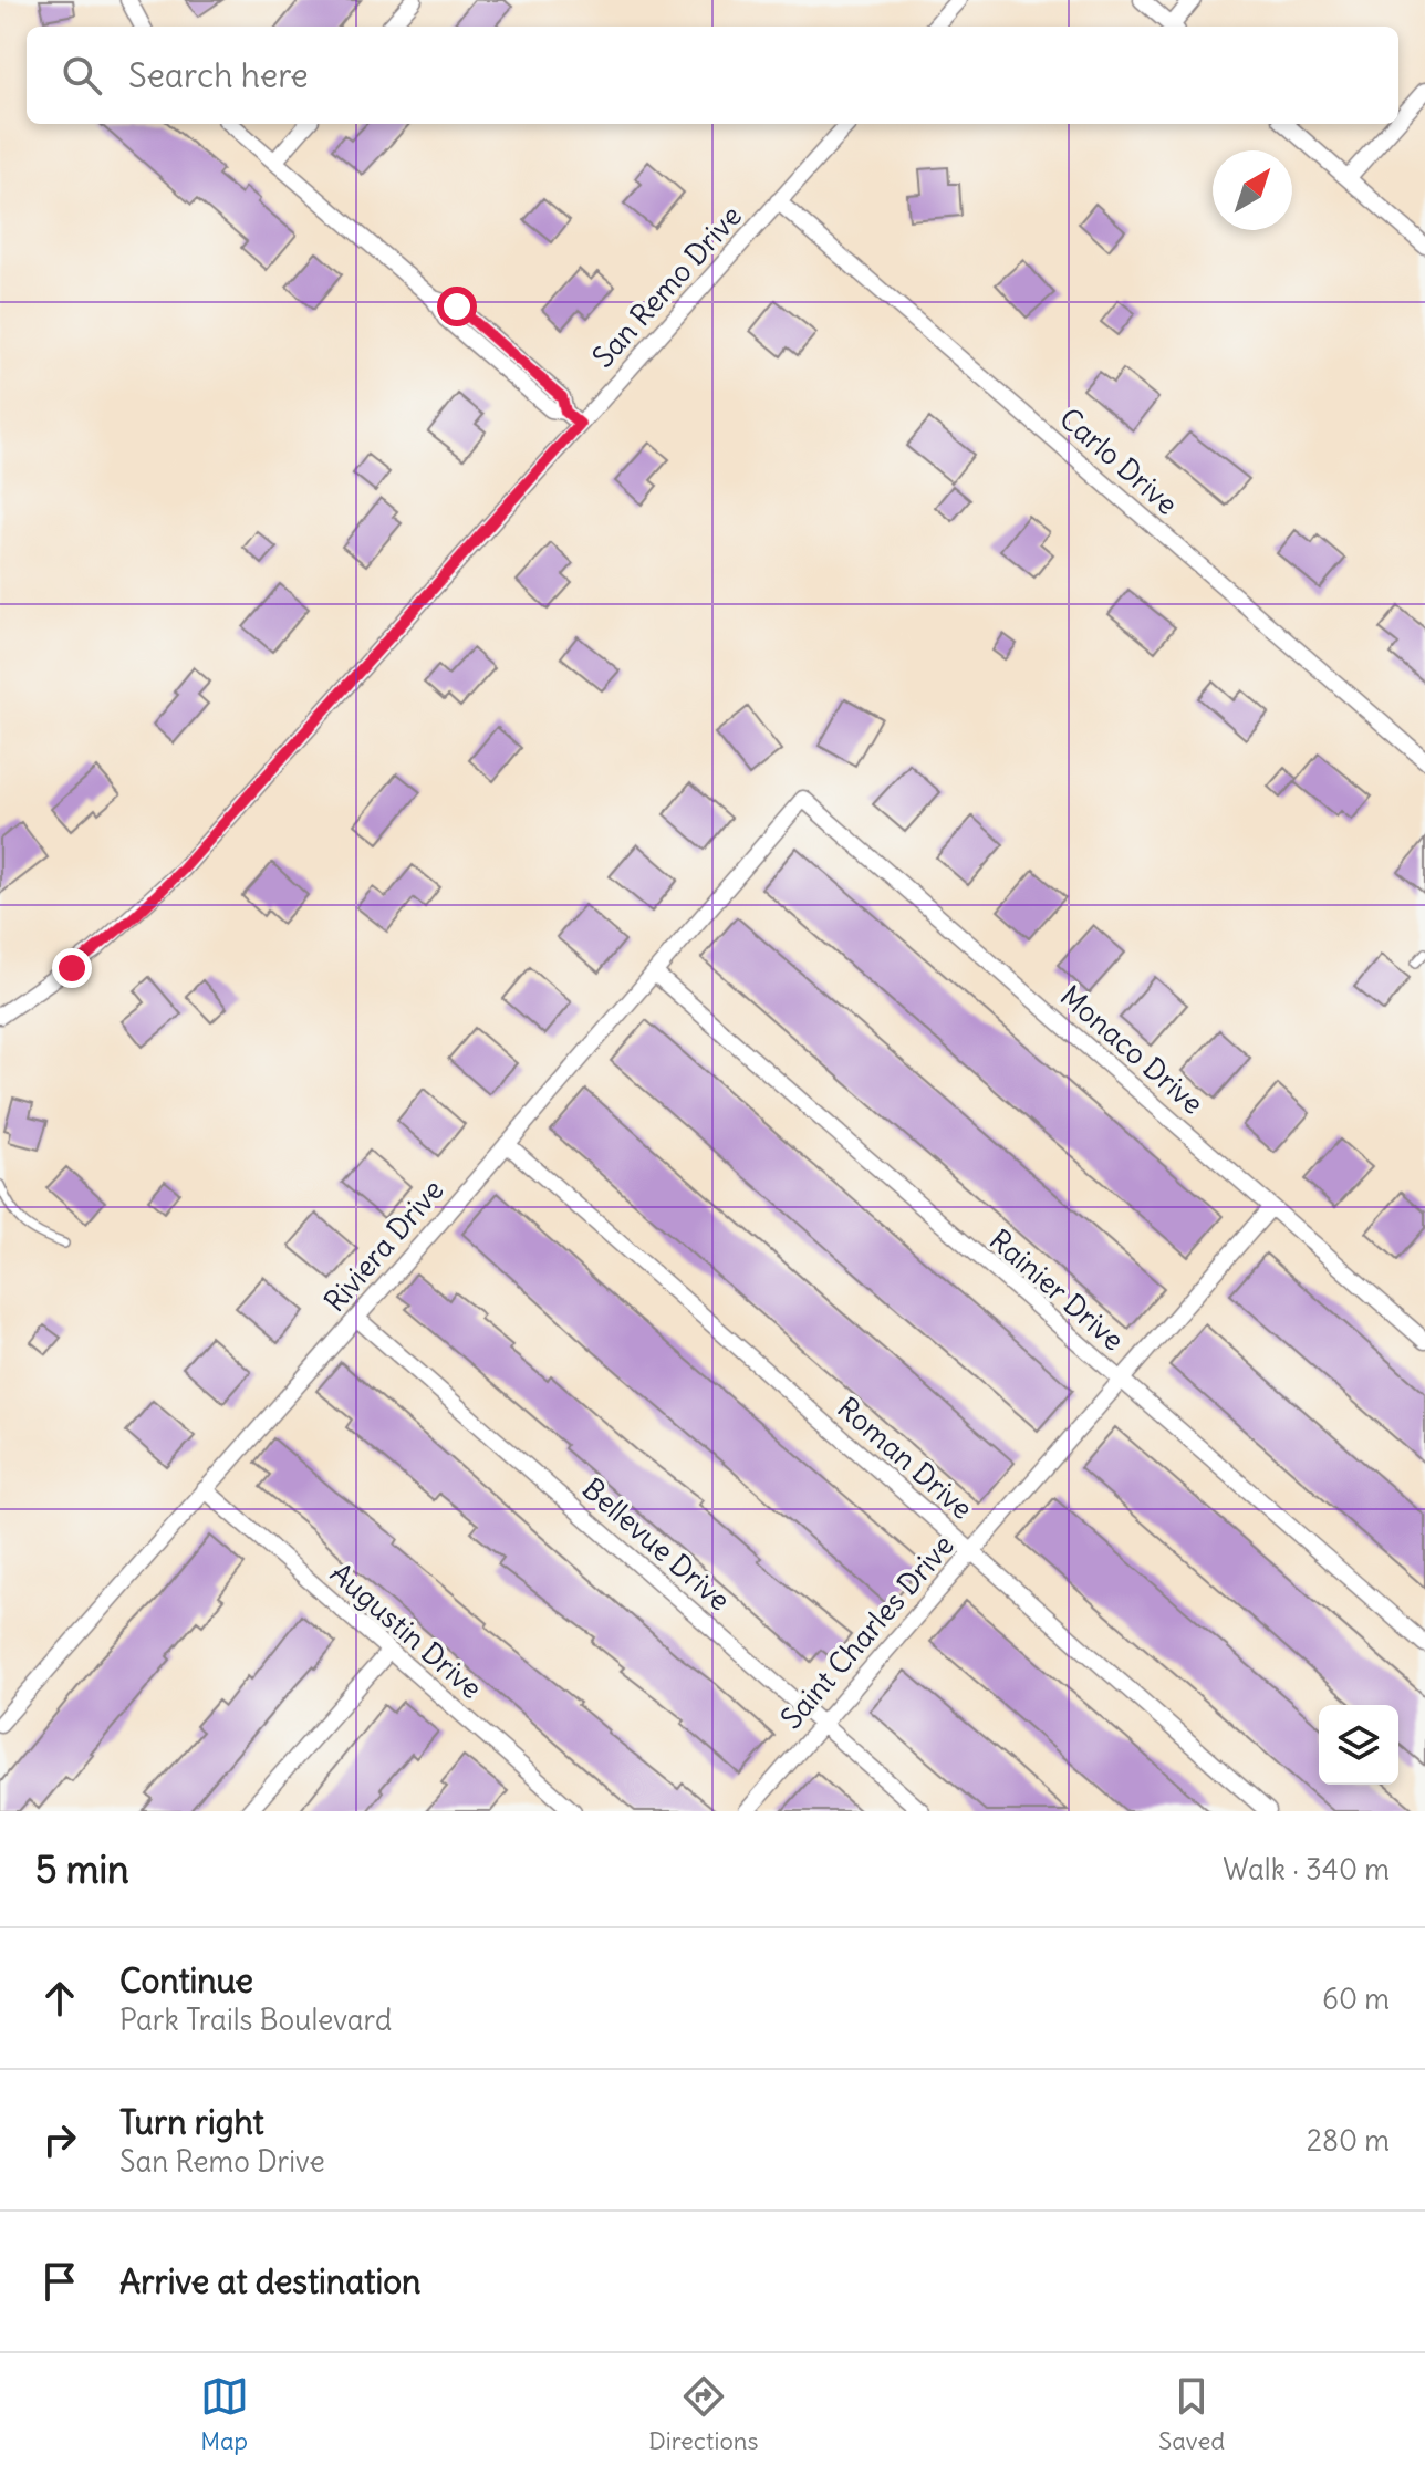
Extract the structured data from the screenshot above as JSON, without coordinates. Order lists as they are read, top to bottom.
{
  "streets": {
    "street": [
      "San Remo Drive",
      "Carlo Drive",
      "Monaco Drive",
      "Riviera Drive",
      "Rainier Drive",
      "Roman Drive",
      "Bellevue Drive",
      "Augustin Drive",
      "Saint Charles Drive"
    ]
  },
  "crossings": [
    ["San Remo Drive", "Carlo Drive"],
    ["Monaco Drive", "Riviera Drive"],
    ["Monaco Drive", "Saint Charles Drive"],
    ["Riviera Drive", "Rainier Drive"],
    ["Riviera Drive", "Roman Drive"],
    ["Riviera Drive", "Bellevue Drive"],
    ["Riviera Drive", "Augustin Drive"],
    ["Rainier Drive", "Saint Charles Drive"],
    ["Roman Drive", "Saint Charles Drive"],
    ["Bellevue Drive", "Saint Charles Drive"]
  ],
  "north": "top right",
  "page": {
    "search": "Search here",
    "heading": ["5 min", "Walk · 340 m"],
    "list": [
      ["Continue", "Park Trails Boulevard", "60 m"],
      ["Turn right", "San Remo Drive", "280 m"],
      "Arrive at destination"
    ],
    "nav": ["Map", "Directions", "Saved"]
  }
}
